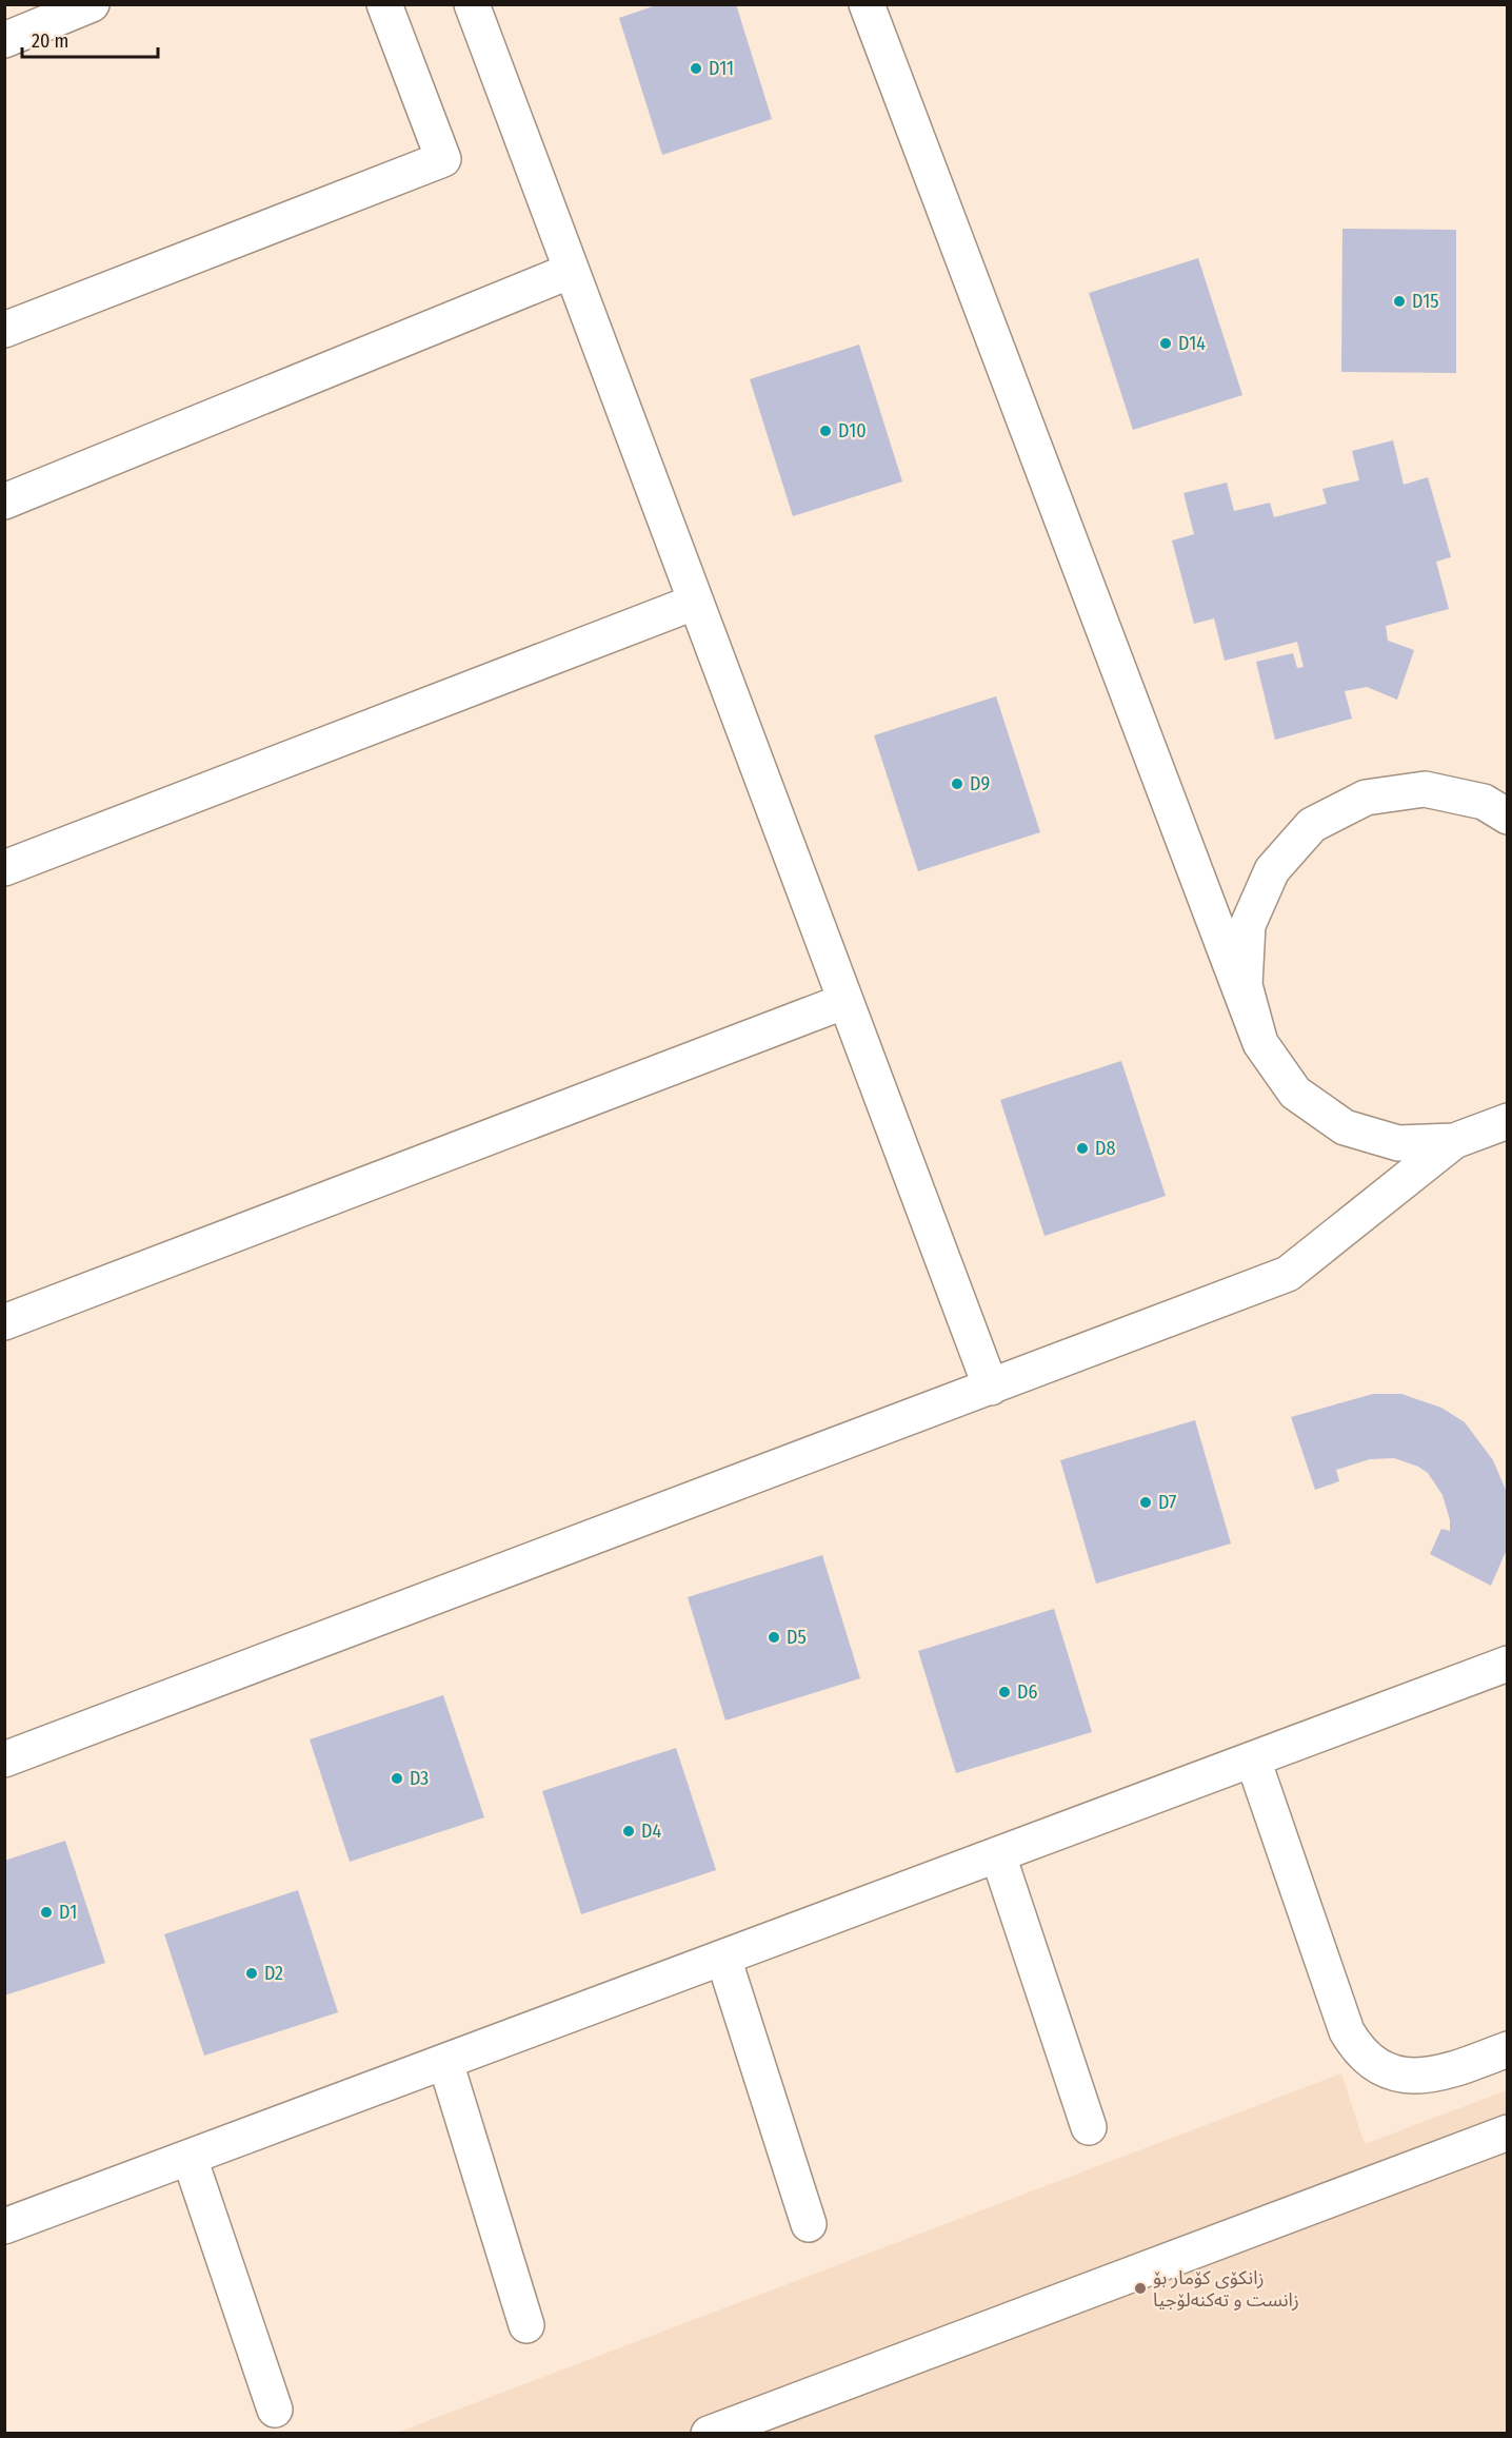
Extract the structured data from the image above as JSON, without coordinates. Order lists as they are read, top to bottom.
{
  "places": [
    "D11",
    "D15",
    "D14",
    "D10",
    "D9",
    "D8",
    "D7",
    "D5",
    "D6",
    "D3",
    "D4",
    "D1",
    "D2",
    "زانکۆی کۆمار بۆ زانست و تەکنەلۆجیا"
  ],
  "scale_bar": "20 m"
}
